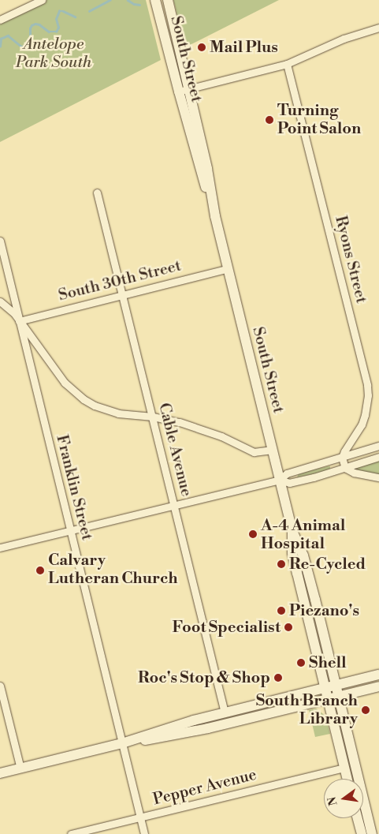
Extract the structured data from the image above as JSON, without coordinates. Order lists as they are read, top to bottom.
{
  "streets": {
    "main road": ["South Street"],
    "street": [
      "Ryons Street",
      "South 30th Street",
      "Cable Avenue",
      "Franklin Street",
      "Pepper Avenue"
    ]
  },
  "crossings": [
    ["South Street", "South 30th Street"],
    ["South Street", "Pepper Avenue"],
    ["South 30th Street", "Cable Avenue"],
    ["South 30th Street", "Franklin Street"],
    ["Franklin Street", "Pepper Avenue"]
  ],
  "parks": ["Antelope Park South"],
  "places": [
    "Mail Plus",
    "Turning Point Salon",
    "A-4 Animal Hospital",
    "Re-Cycled",
    "Calvary Lutheran Church",
    "Piezano's",
    "Foot Specialist",
    "Shell",
    "Roc's Stop & Shop",
    "South Branch Library"
  ],
  "north": "left"
}
